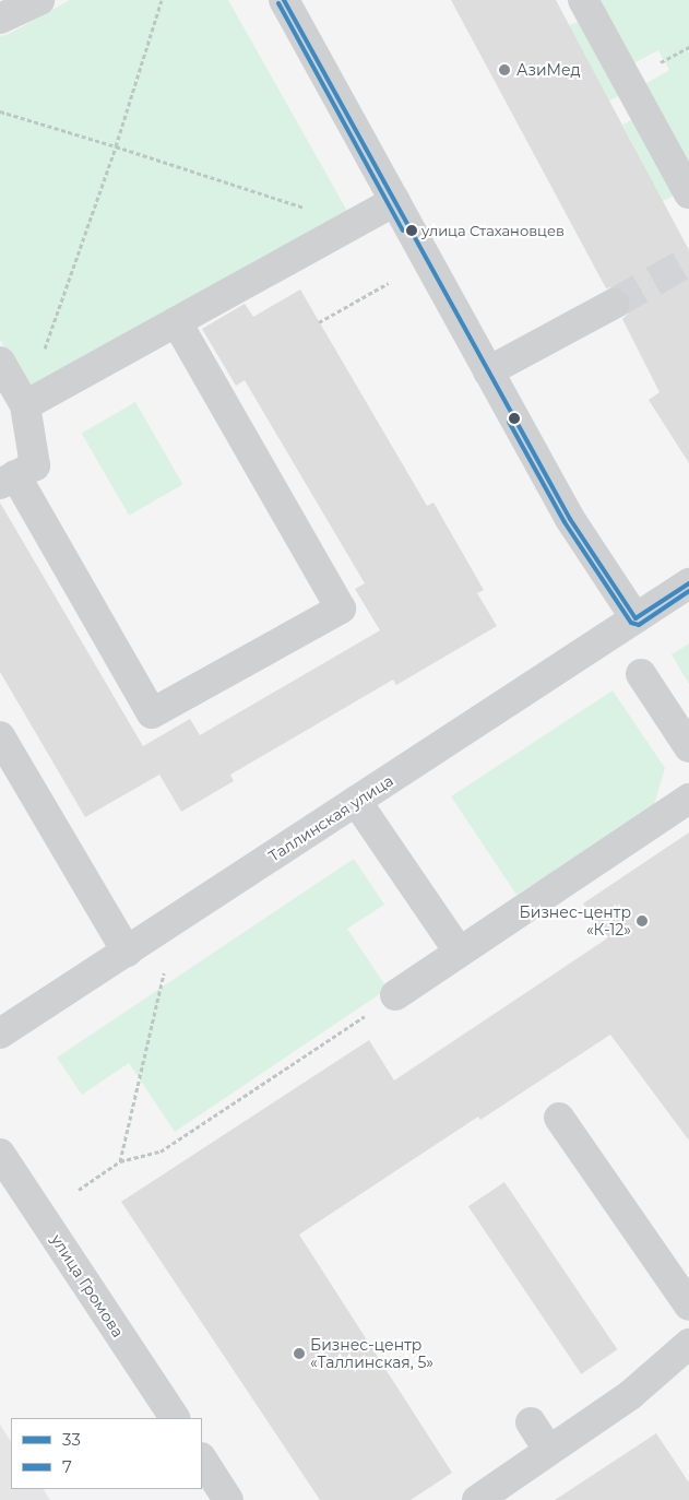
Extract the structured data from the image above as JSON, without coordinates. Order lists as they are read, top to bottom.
{
  "streets": {
    "street": ["Таллинская улица", "улица Громова"]
  },
  "places": [
    "АзиМед",
    "улица Стахановцев",
    "Бизнес-центр «К-12»",
    "Бизнес-центр «Таллинская, 5»"
  ],
  "lines": ["transit line 33", "transit line 7"],
  "legend": ["33", "7"]
}
